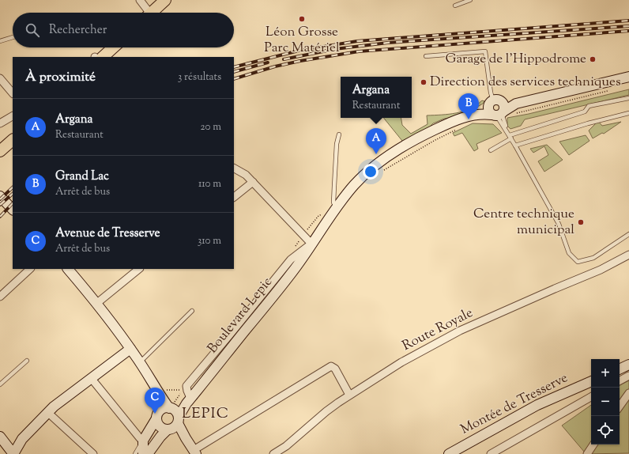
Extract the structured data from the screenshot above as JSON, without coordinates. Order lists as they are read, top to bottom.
{
  "streets": {
    "main road": ["Boulevard Lepic", "Montée de Tresserve"],
    "street": ["Route Royale"]
  },
  "districts": ["LEPIC"],
  "places": [
    "Léon Grosse Parc Matériel",
    "Garage de l'Hippodrome",
    "Direction des services techniques",
    "Centre technique municipal"
  ],
  "page": {
    "search": "Rechercher",
    "heading": ["À proximité", "3 résultats"],
    "popup": ["Argana", "Restaurant"],
    "pins": ["B", "A", "C"],
    "list": [
      {
        "mark": "A",
        "name": "Argana",
        "note": "Restaurant",
        "value": "20 m"
      },
      {
        "mark": "B",
        "name": "Grand Lac",
        "note": "Arrêt de bus",
        "value": "110 m"
      },
      {
        "mark": "C",
        "name": "Avenue de Tresserve",
        "note": "Arrêt de bus",
        "value": "310 m"
      }
    ],
    "map_buttons": ["+", "−"]
  }
}
